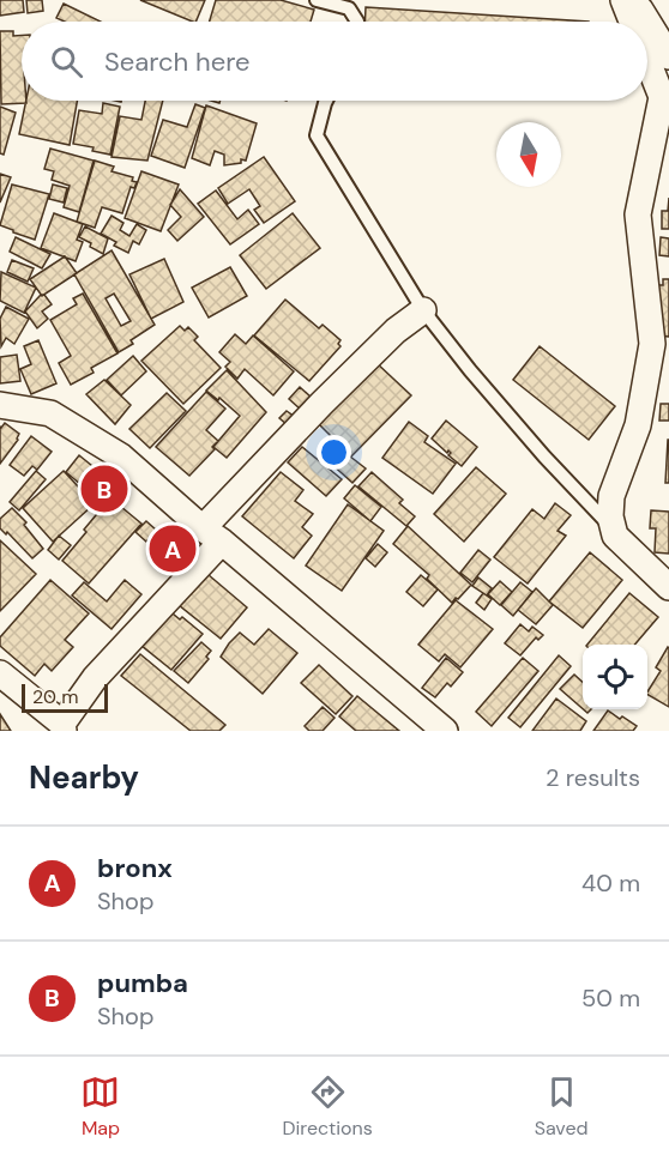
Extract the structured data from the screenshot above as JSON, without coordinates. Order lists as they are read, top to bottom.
{
  "scale_bar": "20 m",
  "north": "bottom",
  "page": {
    "search": "Search here",
    "pins": ["B", "A"],
    "scale": "20 m",
    "heading": ["Nearby", "2 results"],
    "list": [
      {
        "mark": "A",
        "name": "bronx",
        "note": "Shop",
        "value": "40 m"
      },
      {
        "mark": "B",
        "name": "pumba",
        "note": "Shop",
        "value": "50 m"
      }
    ],
    "nav": ["Map", "Directions", "Saved"]
  }
}
